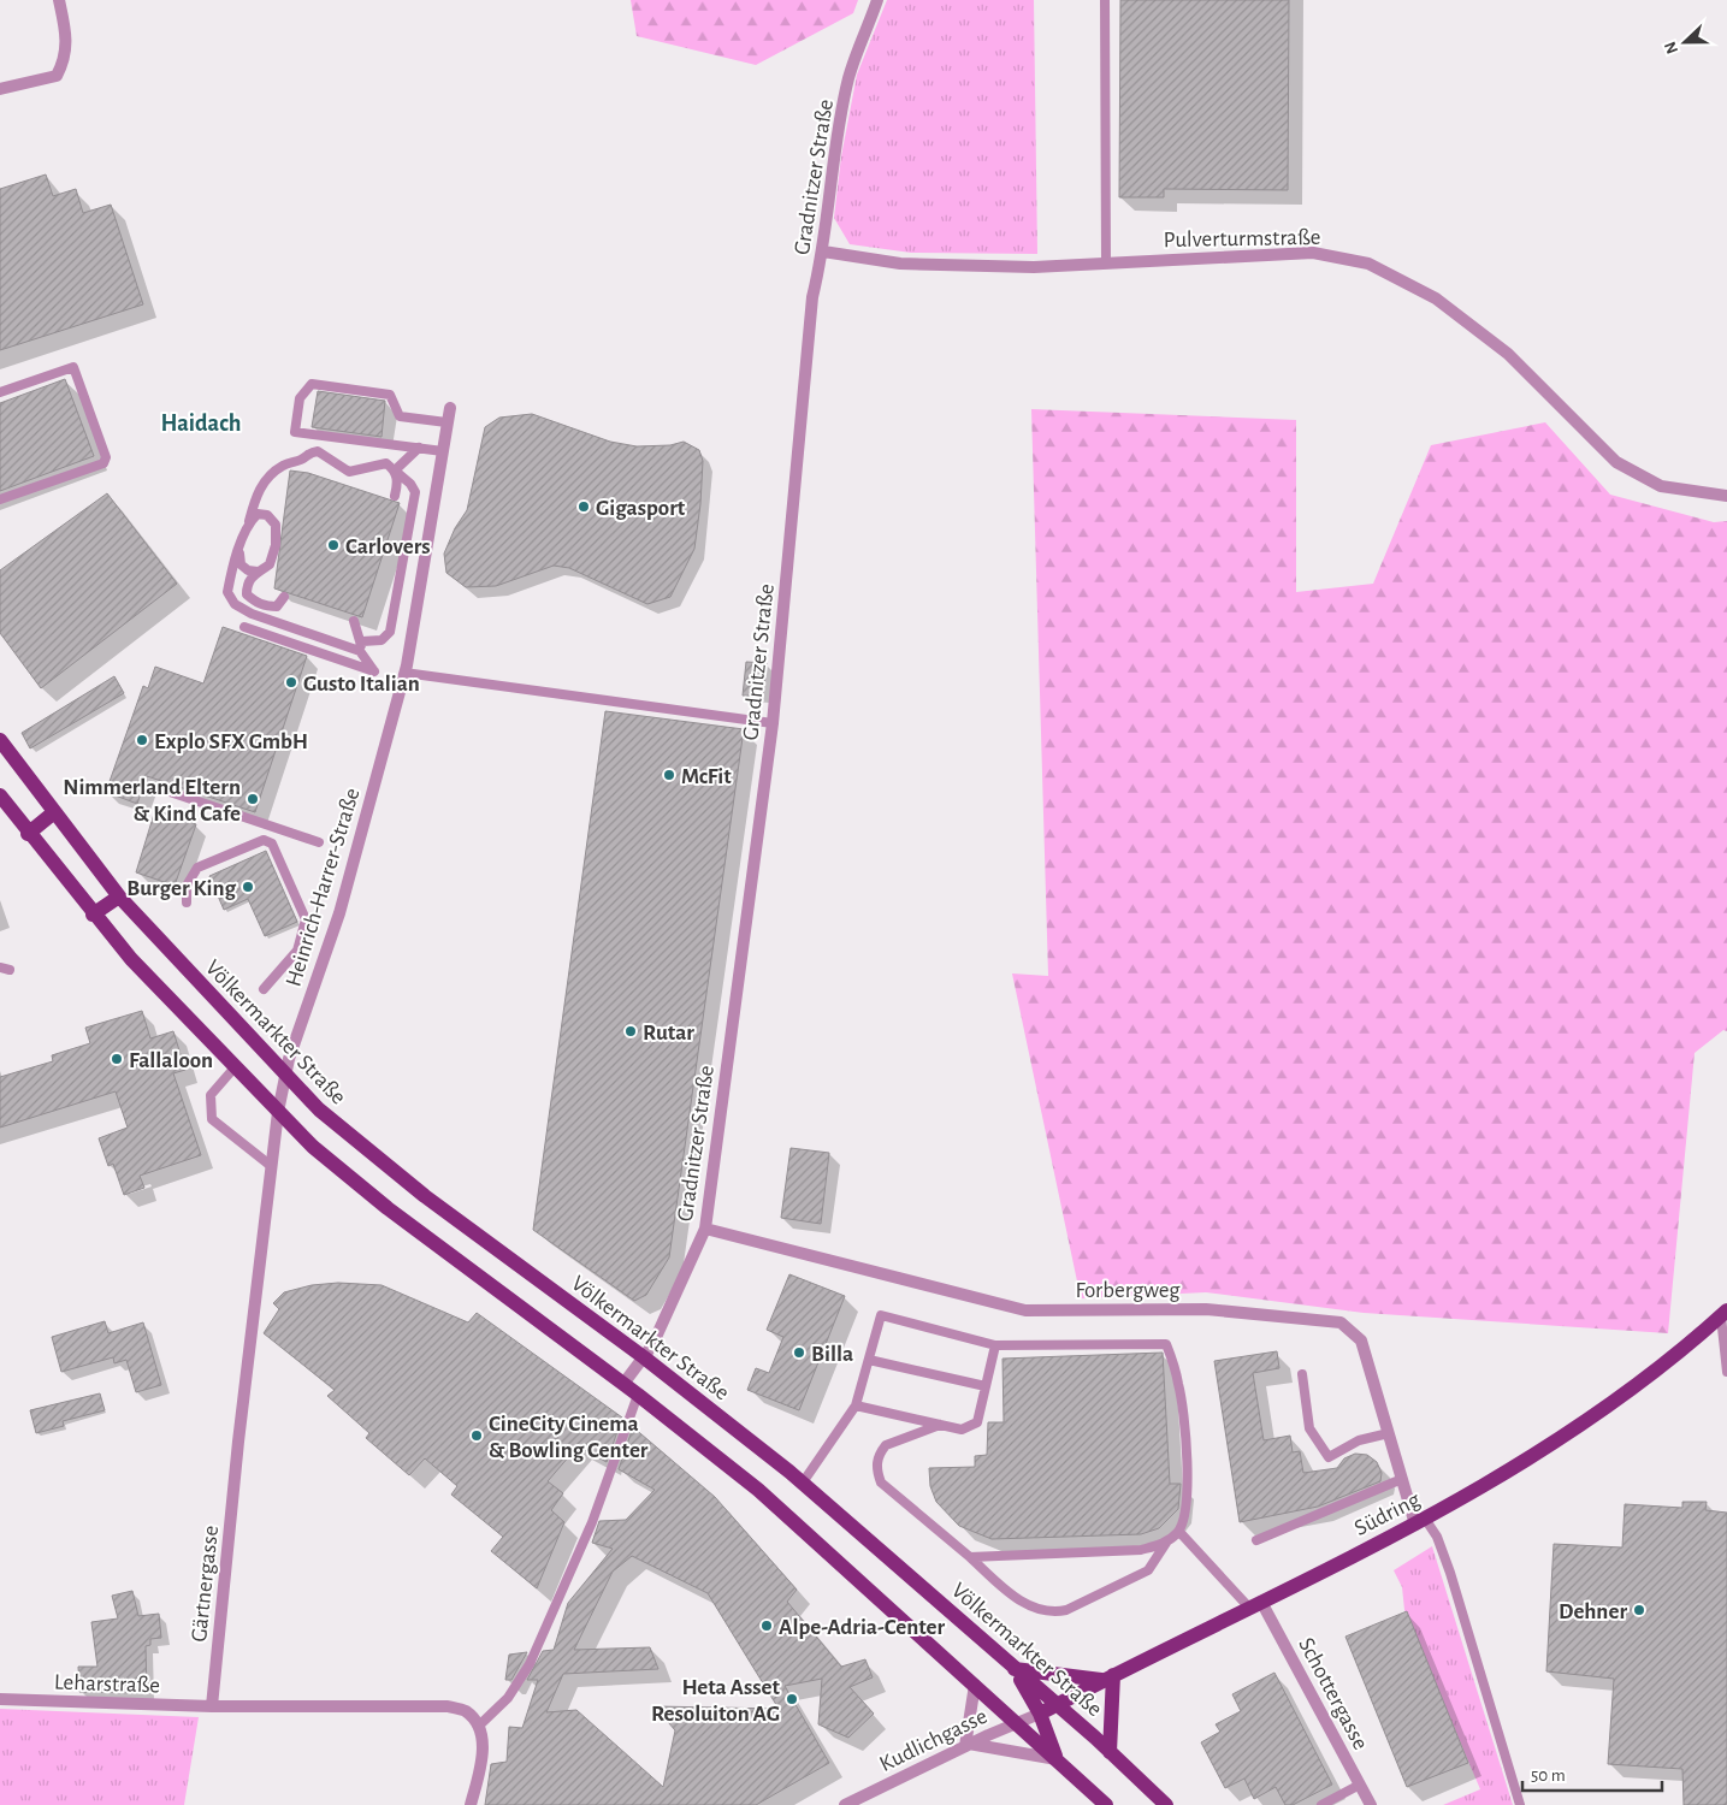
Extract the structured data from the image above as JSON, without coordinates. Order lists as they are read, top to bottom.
{
  "streets": {
    "main road": ["Völkermarkter Straße", "Südring"],
    "street": [
      "Gradnitzer Straße",
      "Pulverturmstraße",
      "Heinrich-Harrer-Straße",
      "Forbergweg",
      "Gärtnergasse",
      "Leharstraße",
      "Schottergasse",
      "Kudlichgasse"
    ]
  },
  "crossings": [
    ["Gradnitzer Straße", "Pulverturmstraße"],
    ["Gradnitzer Straße", "Völkermarkter Straße"],
    ["Gradnitzer Straße", "Forbergweg"],
    ["Heinrich-Harrer-Straße", "Völkermarkter Straße"],
    ["Heinrich-Harrer-Straße", "Gärtnergasse"],
    ["Forbergweg", "Südring"],
    ["Südring", "Schottergasse"],
    ["Südring", "Kudlichgasse"],
    ["Gärtnergasse", "Leharstraße"]
  ],
  "districts": ["Haidach"],
  "places": [
    "Gigasport",
    "Carlovers",
    "Gusto Italian",
    "Explo SFX GmbH",
    "McFit",
    "Nimmerland Eltern & Kind Cafe",
    "Burger King",
    "Rutar",
    "Fallaloon",
    "Billa",
    "CineCity Cinema & Bowling Center",
    "Dehner",
    "Alpe-Adria-Center",
    "Heta Asset Resoluiton AG"
  ],
  "scale_bar": "50 m",
  "north": "left"
}
